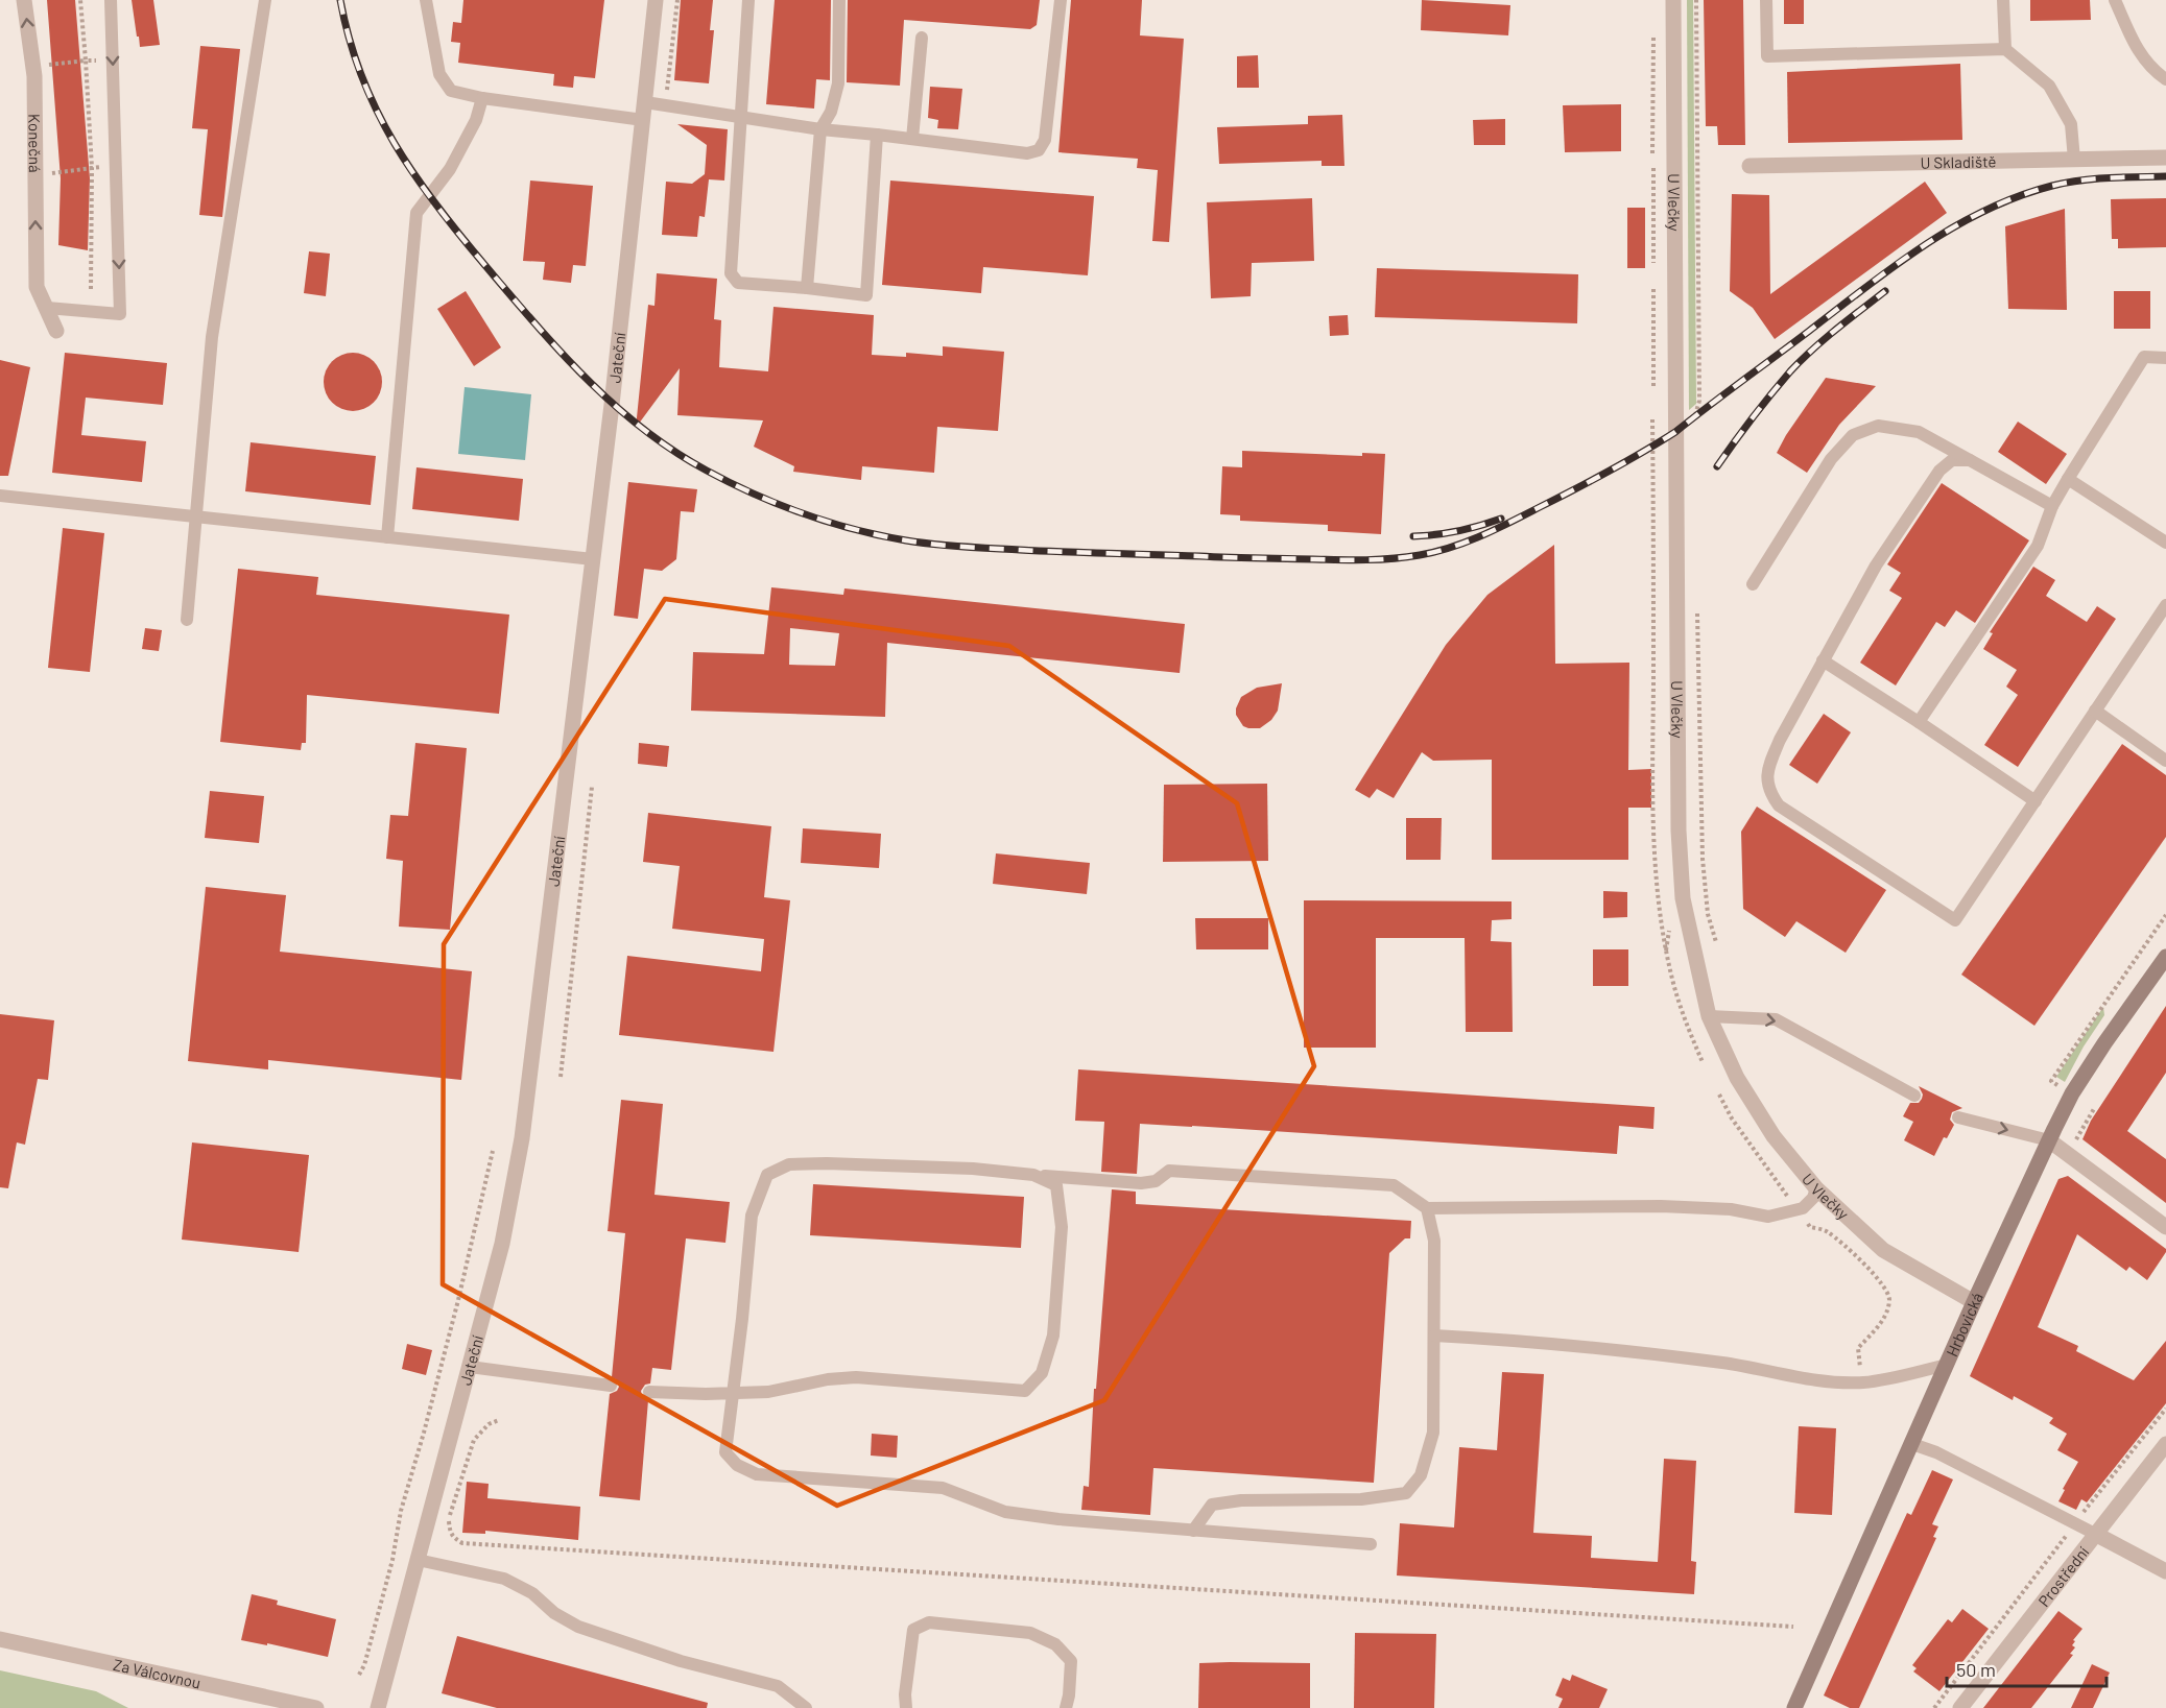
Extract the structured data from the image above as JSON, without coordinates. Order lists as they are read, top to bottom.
{
  "streets": {
    "main road": ["Hrbovická"],
    "street": [
      "Konečná",
      "U Skladiště",
      "U Vlečky",
      "Jateční",
      "Prostřední",
      "Za Válcovnou"
    ]
  },
  "crossings": [
    ["U Vlečky", "Hrbovická"]
  ],
  "one_way": ["Konečná"],
  "scale_bar": "50 m"
}
